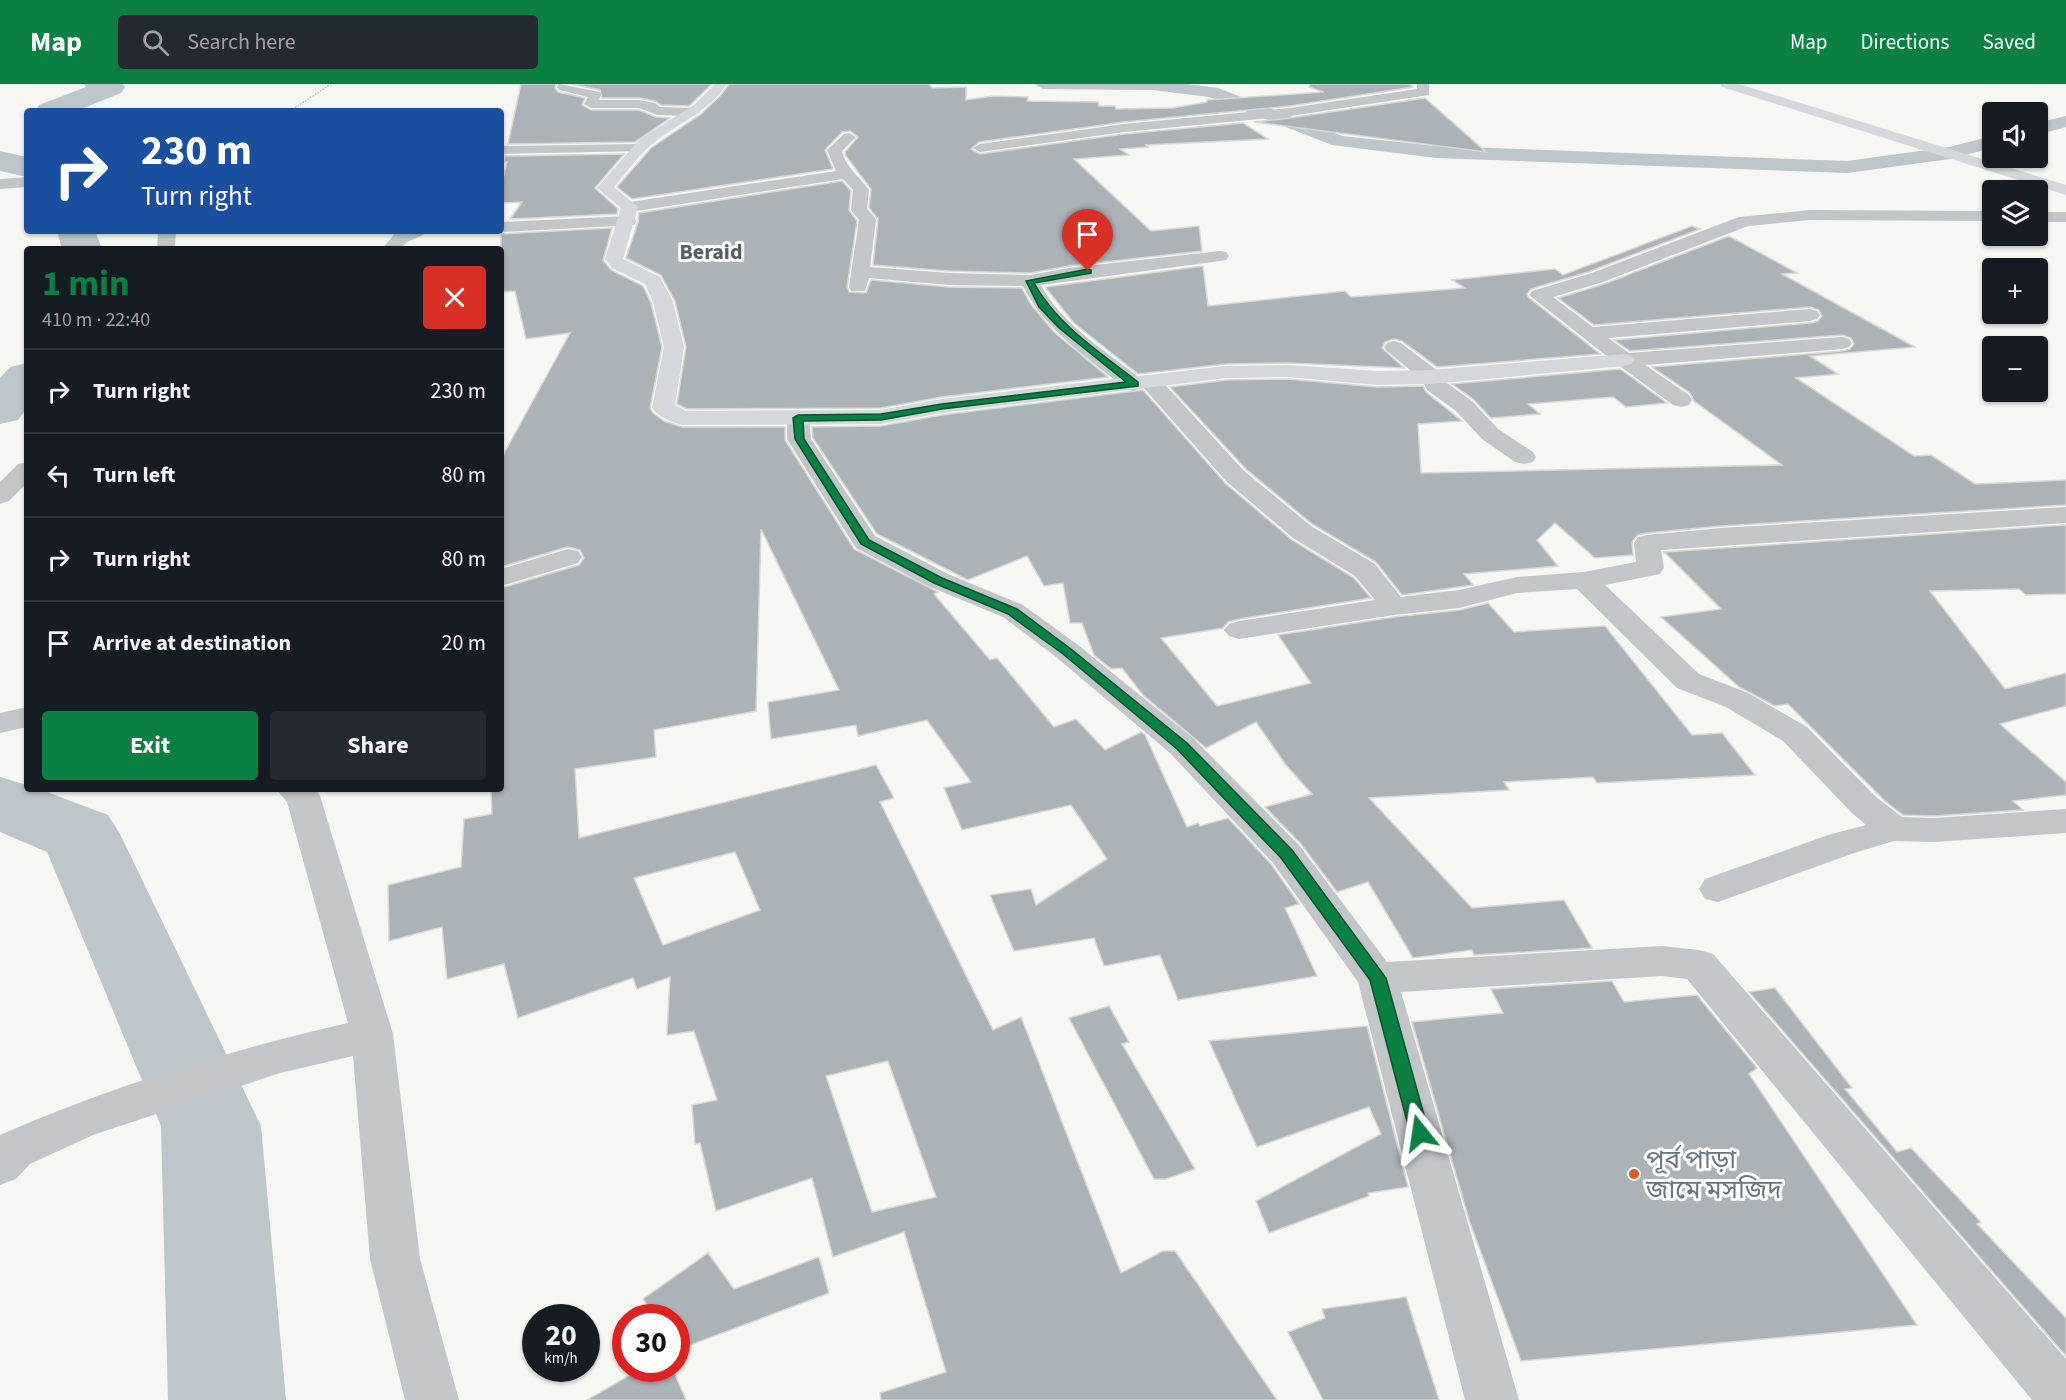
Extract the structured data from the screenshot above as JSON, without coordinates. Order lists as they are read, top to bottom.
{
  "districts": ["Beraid"],
  "places": ["পূর্ব পাড়া জামে মসজিদ"],
  "page": {
    "header": "Map",
    "search": "Search here",
    "nav": ["Map", "Directions", "Saved"],
    "map_buttons": ["+", "−"],
    "turn": ["230 m", "Turn right"],
    "heading": ["1 min", "410 m · 22:40"],
    "list": [
      {
        "name": "Turn right",
        "value": "230 m"
      },
      {
        "name": "Turn left",
        "value": "80 m"
      },
      {
        "name": "Turn right",
        "value": "80 m"
      },
      {
        "name": "Arrive at destination",
        "value": "20 m"
      }
    ],
    "buttons": ["Exit", "Share"],
    "speed": "20 km/h",
    "limit": "30"
  }
}
